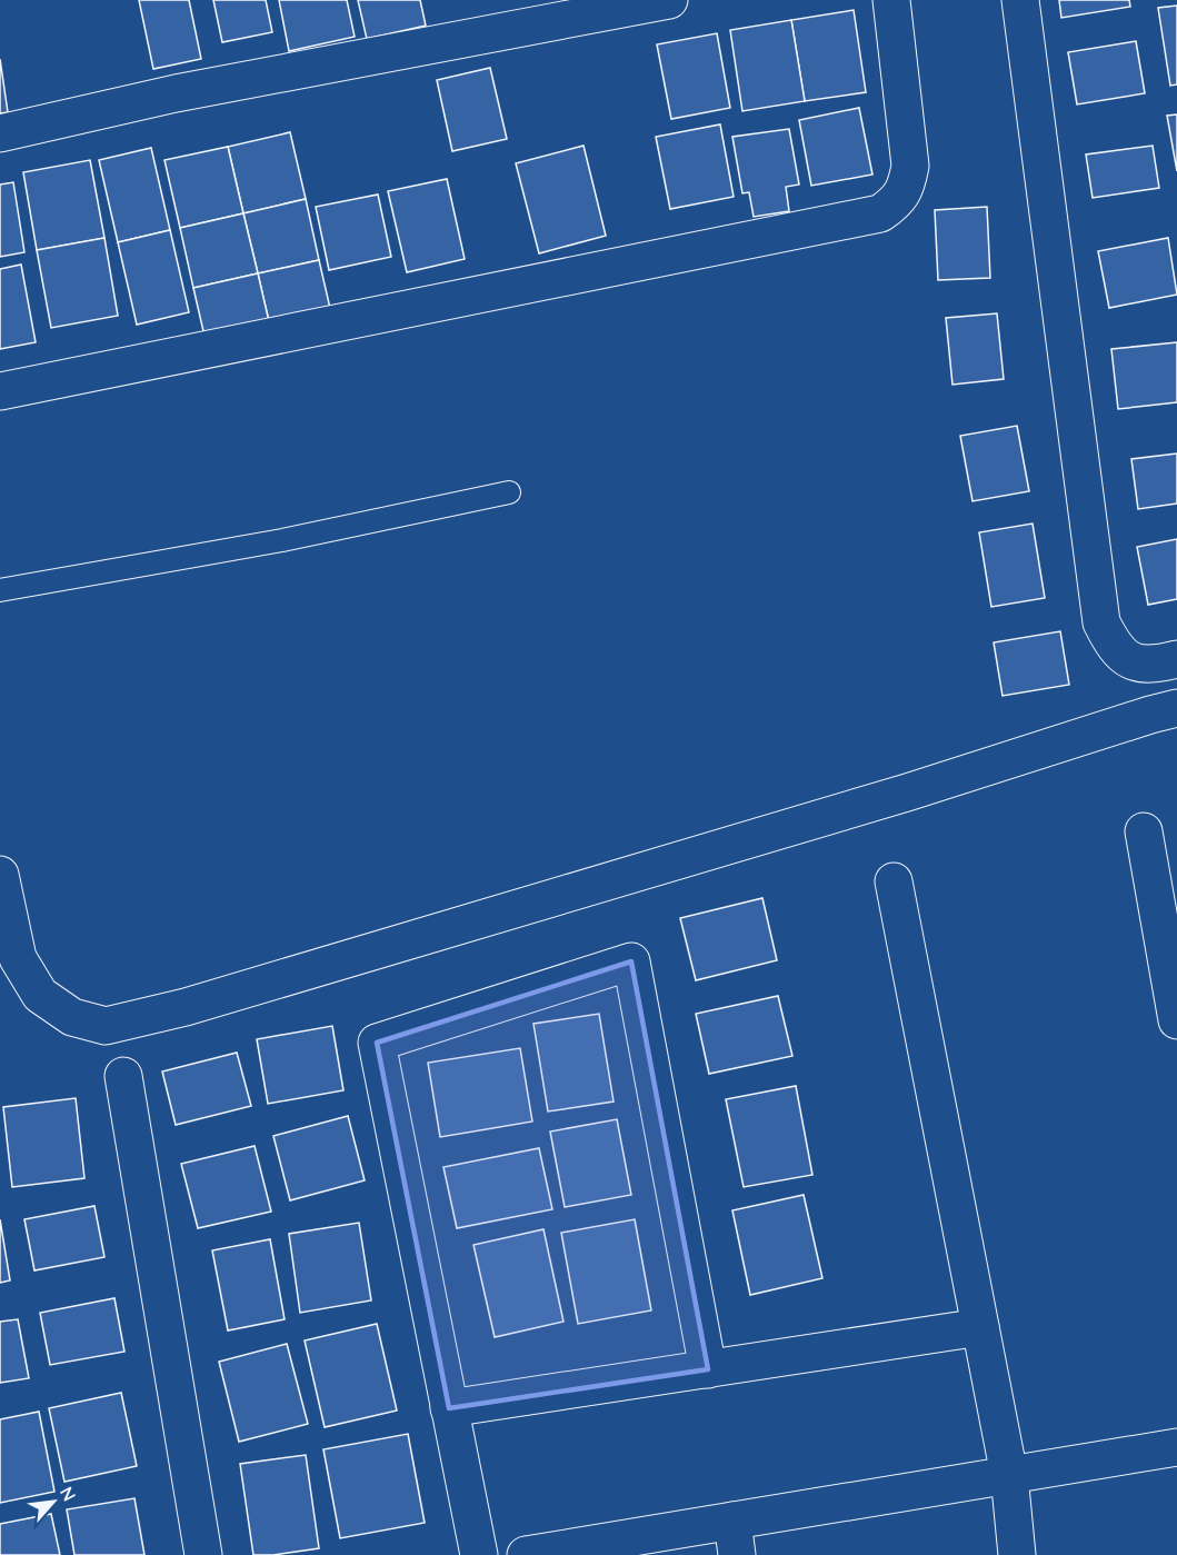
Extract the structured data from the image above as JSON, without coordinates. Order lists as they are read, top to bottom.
{
  "north": "top right"
}
